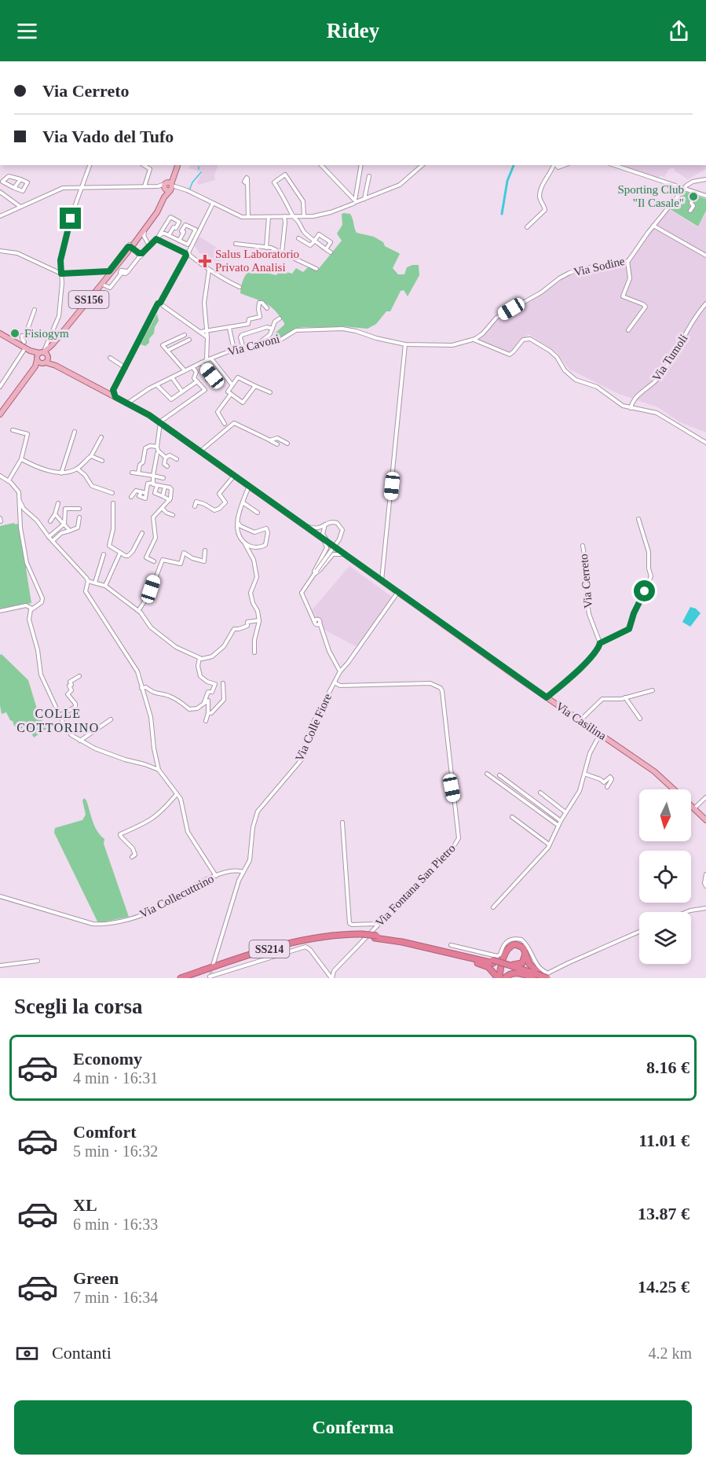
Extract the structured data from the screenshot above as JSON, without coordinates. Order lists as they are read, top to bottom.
{
  "streets": {
    "highway": ["SS214"],
    "main road": ["SS156", "Via Casilina"],
    "street": [
      "Via Sodine",
      "Via Cavoni",
      "Via Tumoli",
      "Via Cerreto",
      "Via Colle Fiore",
      "Via Fontana San Pietro",
      "Via Collecuttrino"
    ]
  },
  "crossings": [
    ["Via Sodine", "Via Cavoni"],
    ["SS156", "Via Casilina"],
    ["Via Cavoni", "Via Casilina"],
    ["Via Casilina", "Via Colle Fiore"],
    ["Via Colle Fiore", "Via Fontana San Pietro"],
    ["Via Colle Fiore", "Via Collecuttrino"]
  ],
  "districts": ["COLLE COTTORINO"],
  "places": {
    "other": ["Sporting Club \"Il Casale\"", "Fisiogym"],
    "health": ["Salus Laboratorio Privato Analisi"]
  },
  "north": "bottom",
  "page": {
    "header": "Ridey",
    "banner": ["Via Cerreto", "Via Vado del Tufo"],
    "heading": "Scegli la corsa",
    "list": [
      {
        "name": "Economy",
        "note": "4 min · 16:31",
        "value": "8.16 €"
      },
      {
        "name": "Comfort",
        "note": "5 min · 16:32",
        "value": "11.01 €"
      },
      {
        "name": "XL",
        "note": "6 min · 16:33",
        "value": "13.87 €"
      },
      {
        "name": "Green",
        "note": "7 min · 16:34",
        "value": "14.25 €"
      }
    ],
    "pay": ["Contanti", "4.2 km"],
    "buttons": "Conferma"
  }
}
